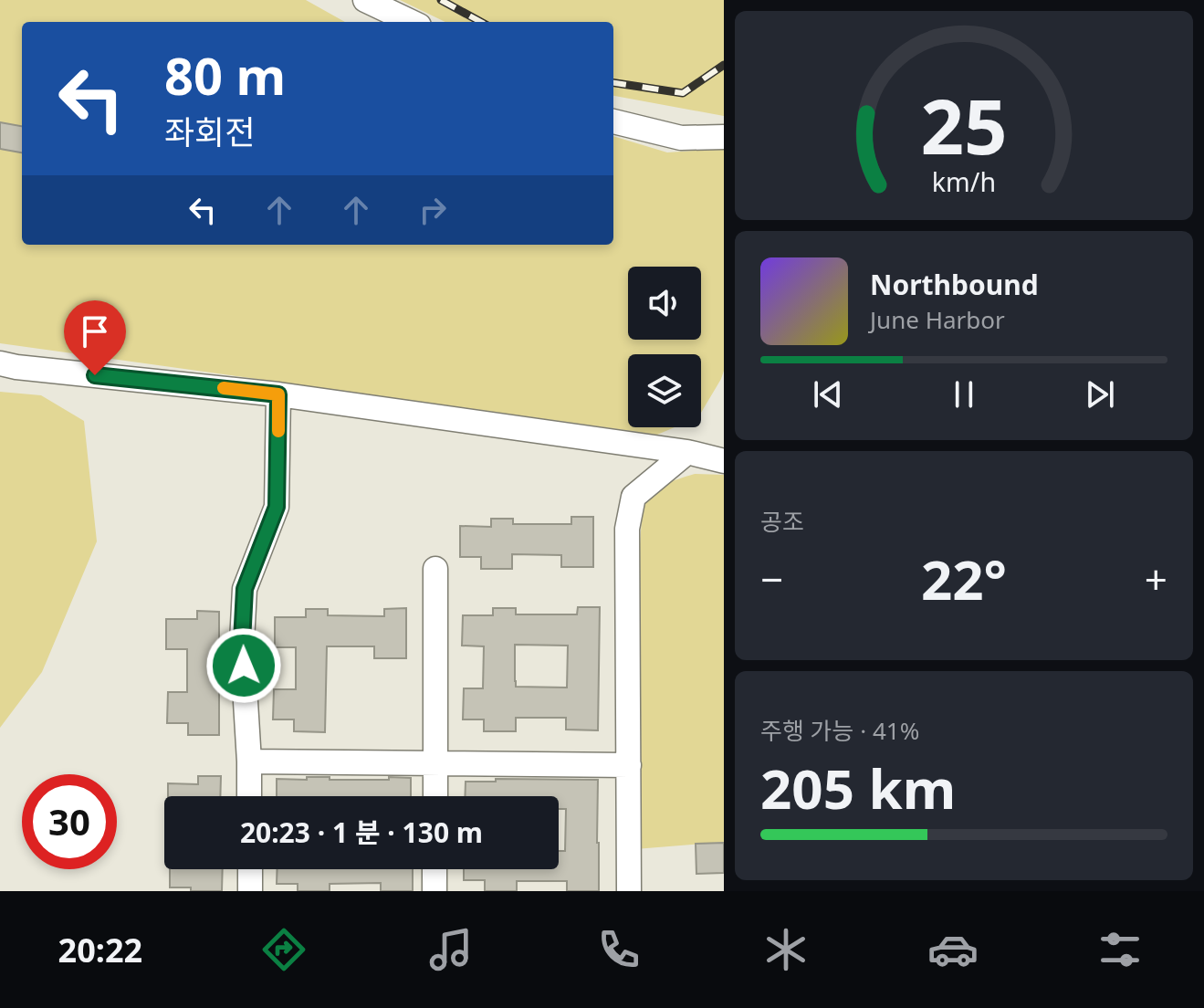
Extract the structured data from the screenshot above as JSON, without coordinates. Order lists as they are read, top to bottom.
{
  "page": {
    "turn": ["80 m", "좌회전"],
    "song": ["Northbound", "June Harbor"],
    "tile": [
      "공조",
      ["주행 가능 · 41%", "205 km"]
    ],
    "heat": ["−", "22°", "+"],
    "limit": "30",
    "trip": "20:23 · 1 분 · 130 m",
    "tabs": "20:22",
    "gauge": ["25", "km/h"]
  }
}
